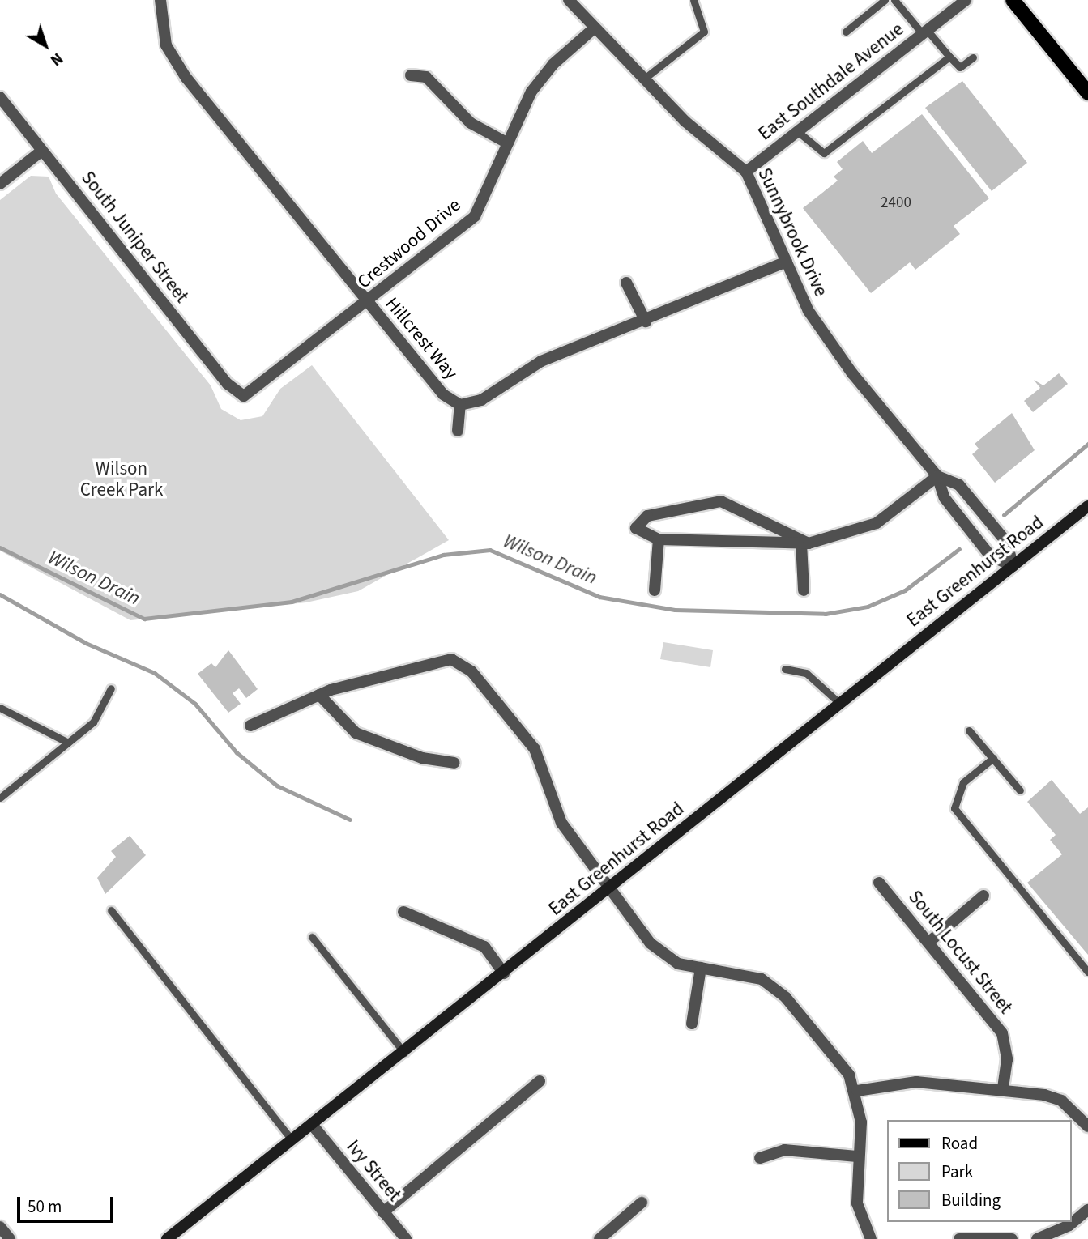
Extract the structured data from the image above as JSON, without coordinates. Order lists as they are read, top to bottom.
{
  "streets": {
    "main road": ["East Greenhurst Road"],
    "street": [
      "East Southdale Avenue",
      "Sunnybrook Drive",
      "South Juniper Street",
      "Crestwood Drive",
      "Hillcrest Way",
      "South Locust Street",
      "Ivy Street"
    ]
  },
  "crossings": [
    ["East Southdale Avenue", "Sunnybrook Drive"],
    ["Sunnybrook Drive", "Crestwood Drive"],
    ["Sunnybrook Drive", "Hillcrest Way"],
    ["Sunnybrook Drive", "East Greenhurst Road"],
    ["South Juniper Street", "Crestwood Drive"],
    ["Crestwood Drive", "Hillcrest Way"],
    ["East Greenhurst Road", "Ivy Street"]
  ],
  "water": ["Wilson Drain"],
  "parks": ["Wilson Creek Park"],
  "house_numbers": ["2400"],
  "legend": ["Road", "Park", "Building"],
  "scale_bar": "50 m",
  "north": "bottom right"
}
